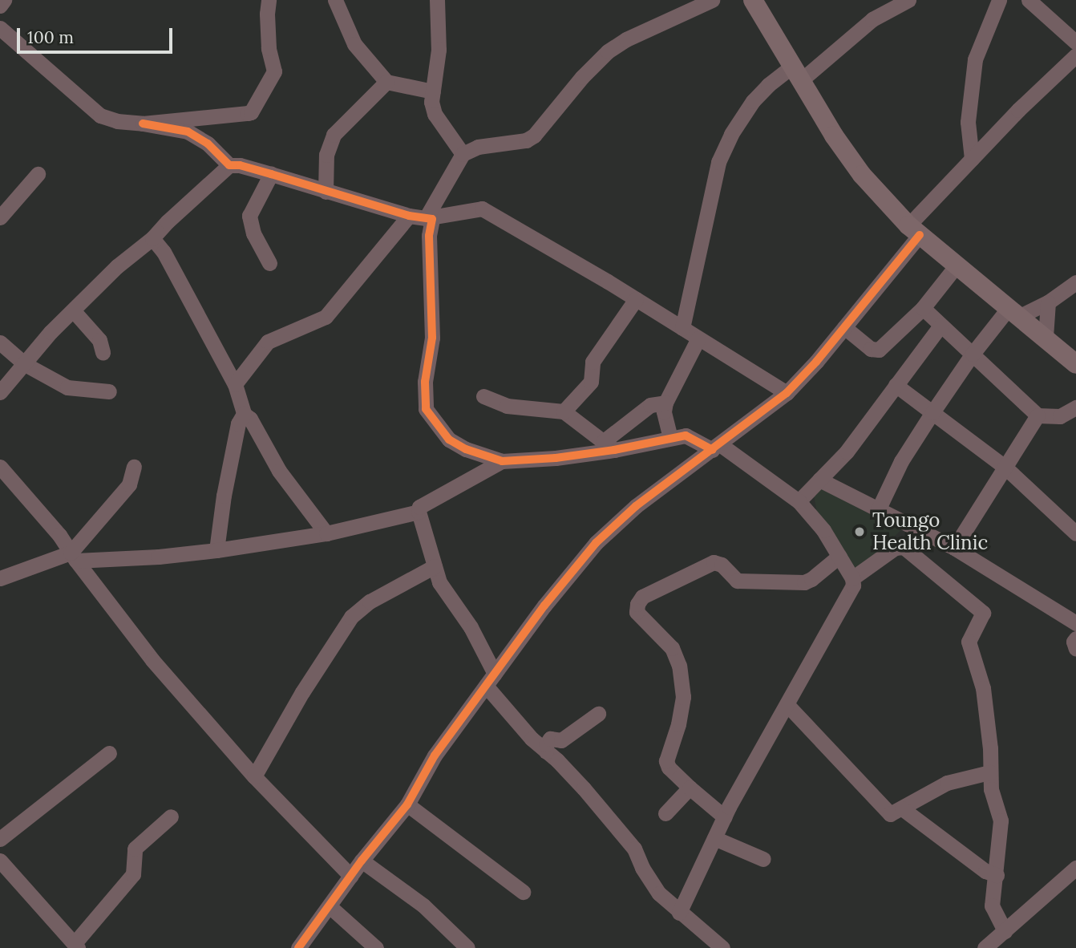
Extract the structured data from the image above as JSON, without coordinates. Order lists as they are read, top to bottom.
{
  "places": ["Toungo Health Clinic"],
  "scale_bar": "100 m"
}
